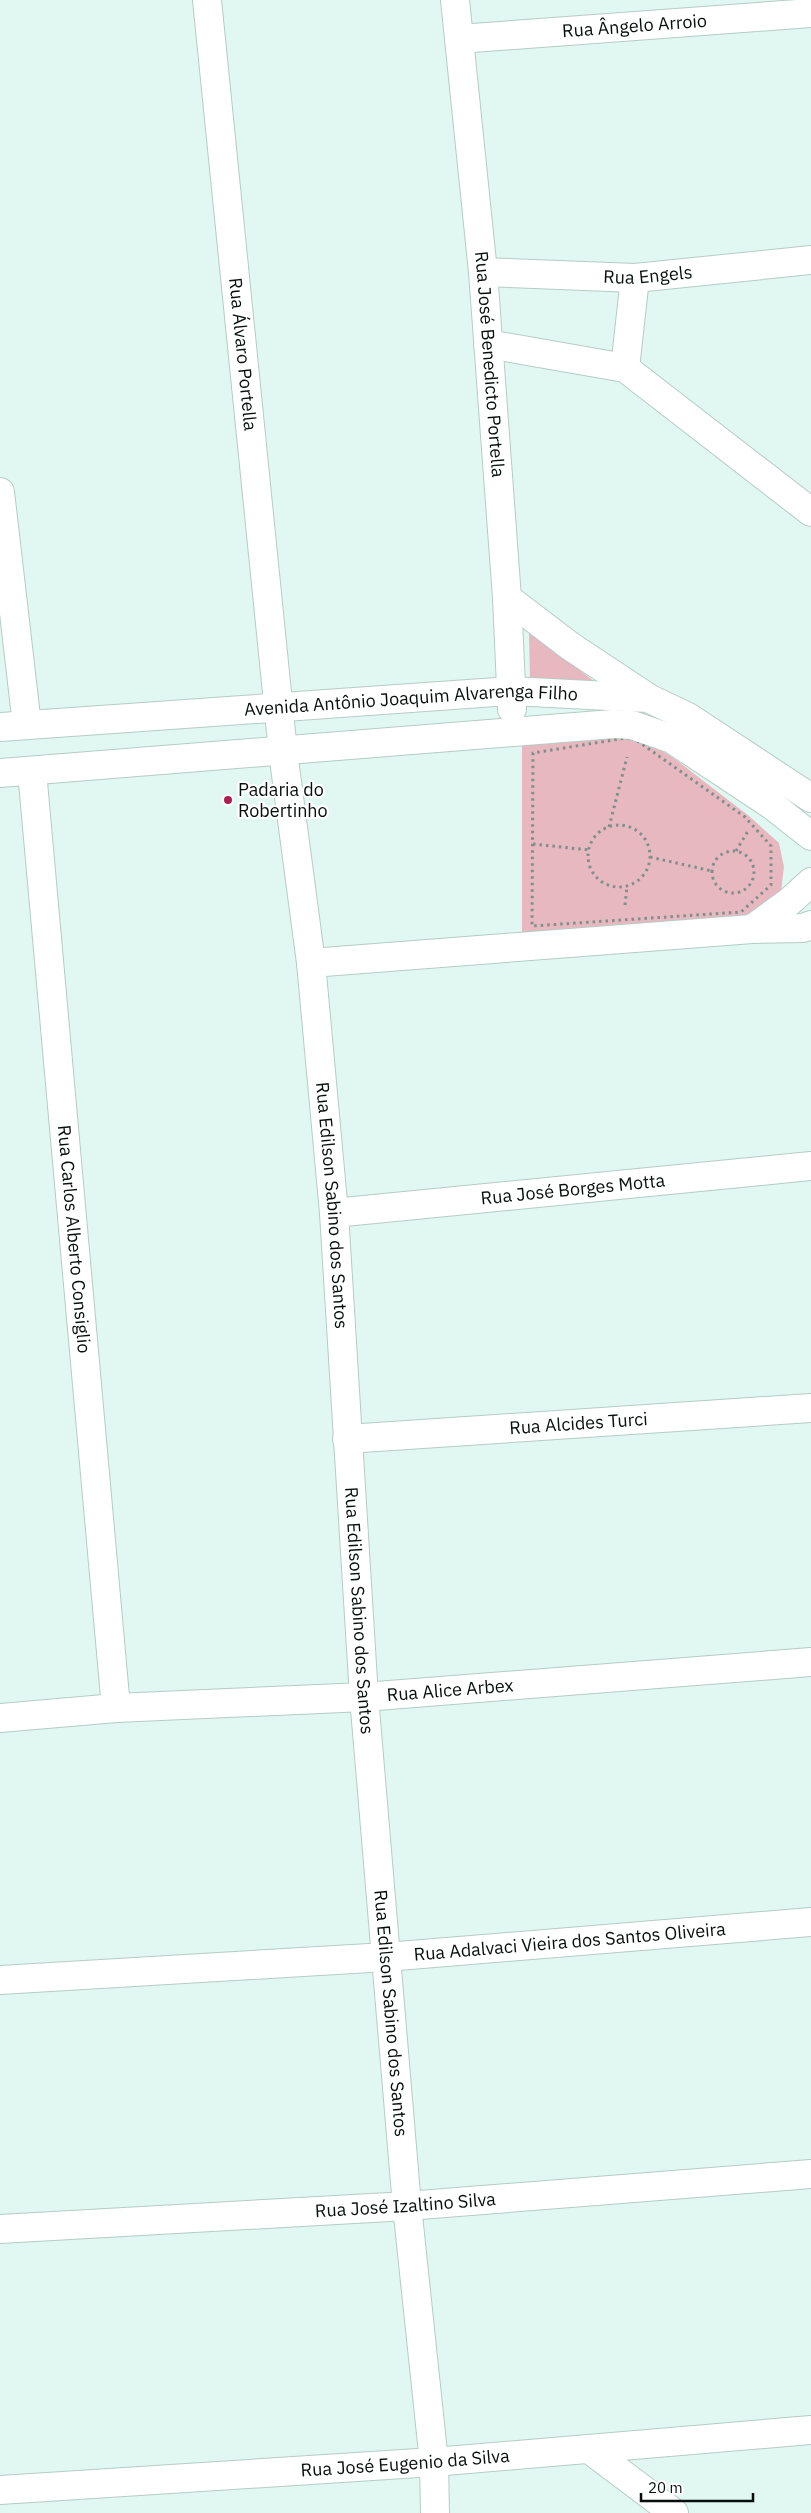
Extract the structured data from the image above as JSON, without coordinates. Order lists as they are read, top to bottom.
{
  "streets": {
    "street": [
      "Rua Ângelo Arroio",
      "Rua Engels",
      "Rua Álvaro Portella",
      "Rua José Benedicto Portella",
      "Avenida Antônio Joaquim Alvarenga Filho",
      "Rua José Borges Motta",
      "Rua Edilson Sabino dos Santos",
      "Rua Carlos Alberto Consiglio",
      "Rua Alcides Turci",
      "Rua Alice Arbex",
      "Rua Adalvaci Vieira dos Santos Oliveira",
      "Rua José Izaltino Silva",
      "Rua José Eugenio da Silva"
    ]
  },
  "crossings": [
    ["Rua Ângelo Arroio", "Rua José Benedicto Portella"],
    ["Rua Engels", "Rua José Benedicto Portella"],
    ["Rua Álvaro Portella", "Avenida Antônio Joaquim Alvarenga Filho"],
    ["Rua Álvaro Portella", "Rua Edilson Sabino dos Santos"],
    ["Rua José Benedicto Portella", "Avenida Antônio Joaquim Alvarenga Filho"],
    ["Avenida Antônio Joaquim Alvarenga Filho", "Rua Edilson Sabino dos Santos"],
    ["Avenida Antônio Joaquim Alvarenga Filho", "Rua Carlos Alberto Consiglio"],
    ["Rua José Borges Motta", "Rua Edilson Sabino dos Santos"],
    ["Rua Edilson Sabino dos Santos", "Rua Alcides Turci"],
    ["Rua Edilson Sabino dos Santos", "Rua Alice Arbex"],
    ["Rua Edilson Sabino dos Santos", "Rua Adalvaci Vieira dos Santos Oliveira"],
    ["Rua Edilson Sabino dos Santos", "Rua José Izaltino Silva"],
    ["Rua Edilson Sabino dos Santos", "Rua José Eugenio da Silva"],
    ["Rua Carlos Alberto Consiglio", "Rua Alice Arbex"]
  ],
  "places": ["Padaria do Robertinho"],
  "scale_bar": "20 m"
}
